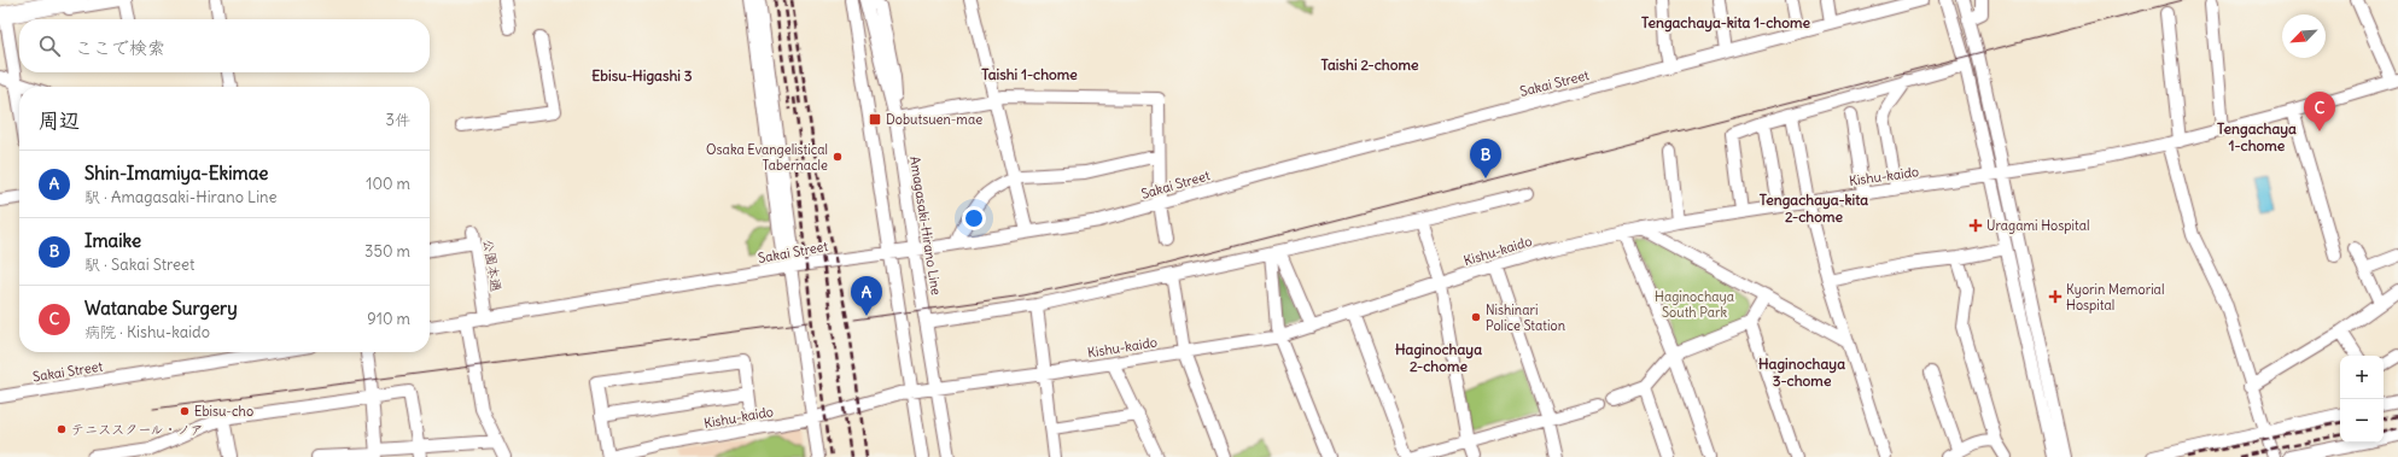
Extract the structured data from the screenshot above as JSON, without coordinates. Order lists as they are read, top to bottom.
{
  "streets": {
    "street": [
      "Sakai Street",
      "Kishu-kaido",
      "Amagasaki-Hirano Line",
      "公園本通"
    ]
  },
  "crossings": [
    ["Sakai Street", "Amagasaki-Hirano Line"],
    ["Sakai Street", "公園本通"],
    ["Kishu-kaido", "Amagasaki-Hirano Line"]
  ],
  "districts": [
    "Tengachaya-kita 1-chome",
    "Taishi 2-chome",
    "Taishi 1-chome",
    "Ebisu-Higashi 3",
    "Tengachaya 1-chome",
    "Tengachaya-kita 2-chome",
    "Haginochaya 2-chome",
    "Haginochaya 3-chome"
  ],
  "parks": ["Haginochaya South Park"],
  "places": {
    "transit": ["Dobutsuen-mae"],
    "other": [
      "Osaka Evangelistical Tabernacle",
      "Nishinari Police Station",
      "Ebisu-cho",
      "テニススクール・ノア"
    ],
    "health": ["Uragami Hospital", "Kyorin Memorial Hospital"]
  },
  "north": "bottom left",
  "page": {
    "search": "ここで検索",
    "heading": ["周辺", "3件"],
    "pins": ["C", "B", "A"],
    "list": [
      {
        "mark": "A",
        "name": "Shin-Imamiya-Ekimae",
        "note": "駅 · Amagasaki-Hirano Line",
        "value": "100 m"
      },
      {
        "mark": "B",
        "name": "Imaike",
        "note": "駅 · Sakai Street",
        "value": "350 m"
      },
      {
        "mark": "C",
        "name": "Watanabe Surgery",
        "note": "病院 · Kishu-kaido",
        "value": "910 m"
      }
    ],
    "map_buttons": ["+", "−"]
  }
}
